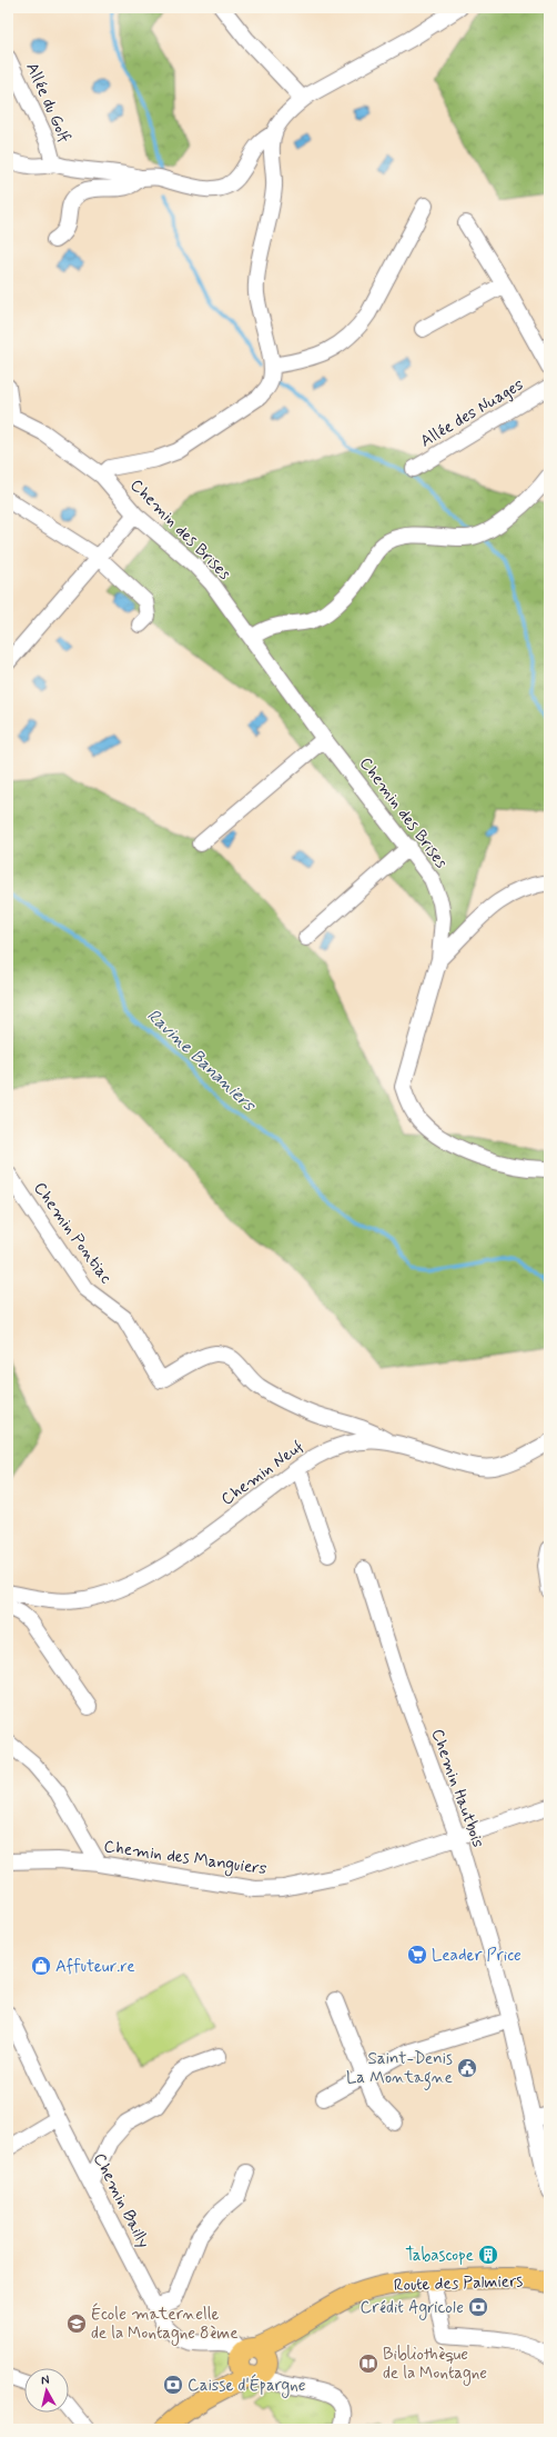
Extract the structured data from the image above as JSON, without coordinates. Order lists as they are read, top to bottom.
{
  "streets": {
    "main road": ["Route des Palmiers"],
    "street": [
      "Allée du Golf",
      "Allée des Nuages",
      "Chemin des Brises",
      "Chemin Pontiac",
      "Chemin Neuf",
      "Chemin Hautbois",
      "Chemin des Manguiers",
      "Chemin Bailly"
    ]
  },
  "crossings": [
    ["Allée du Golf", "Chemin des Brises"],
    ["Chemin Pontiac", "Chemin Neuf"],
    ["Chemin Hautbois", "Chemin des Manguiers"],
    ["Chemin Bailly", "Route des Palmiers"]
  ],
  "water": ["Ravine Bananiers"],
  "places": {
    "supermarket": ["Leader Price"],
    "shop": ["Affuteur.re"],
    "public building": ["Saint-Denis La Montagne"],
    "building": ["Tabascope"],
    "bank": ["Crédit Agricole", "Caisse d'Épargne"],
    "school or university": ["École maternelle de la Montagne 8ème"],
    "library": ["Bibliothèque de la Montagne"]
  },
  "north": "top"
}
